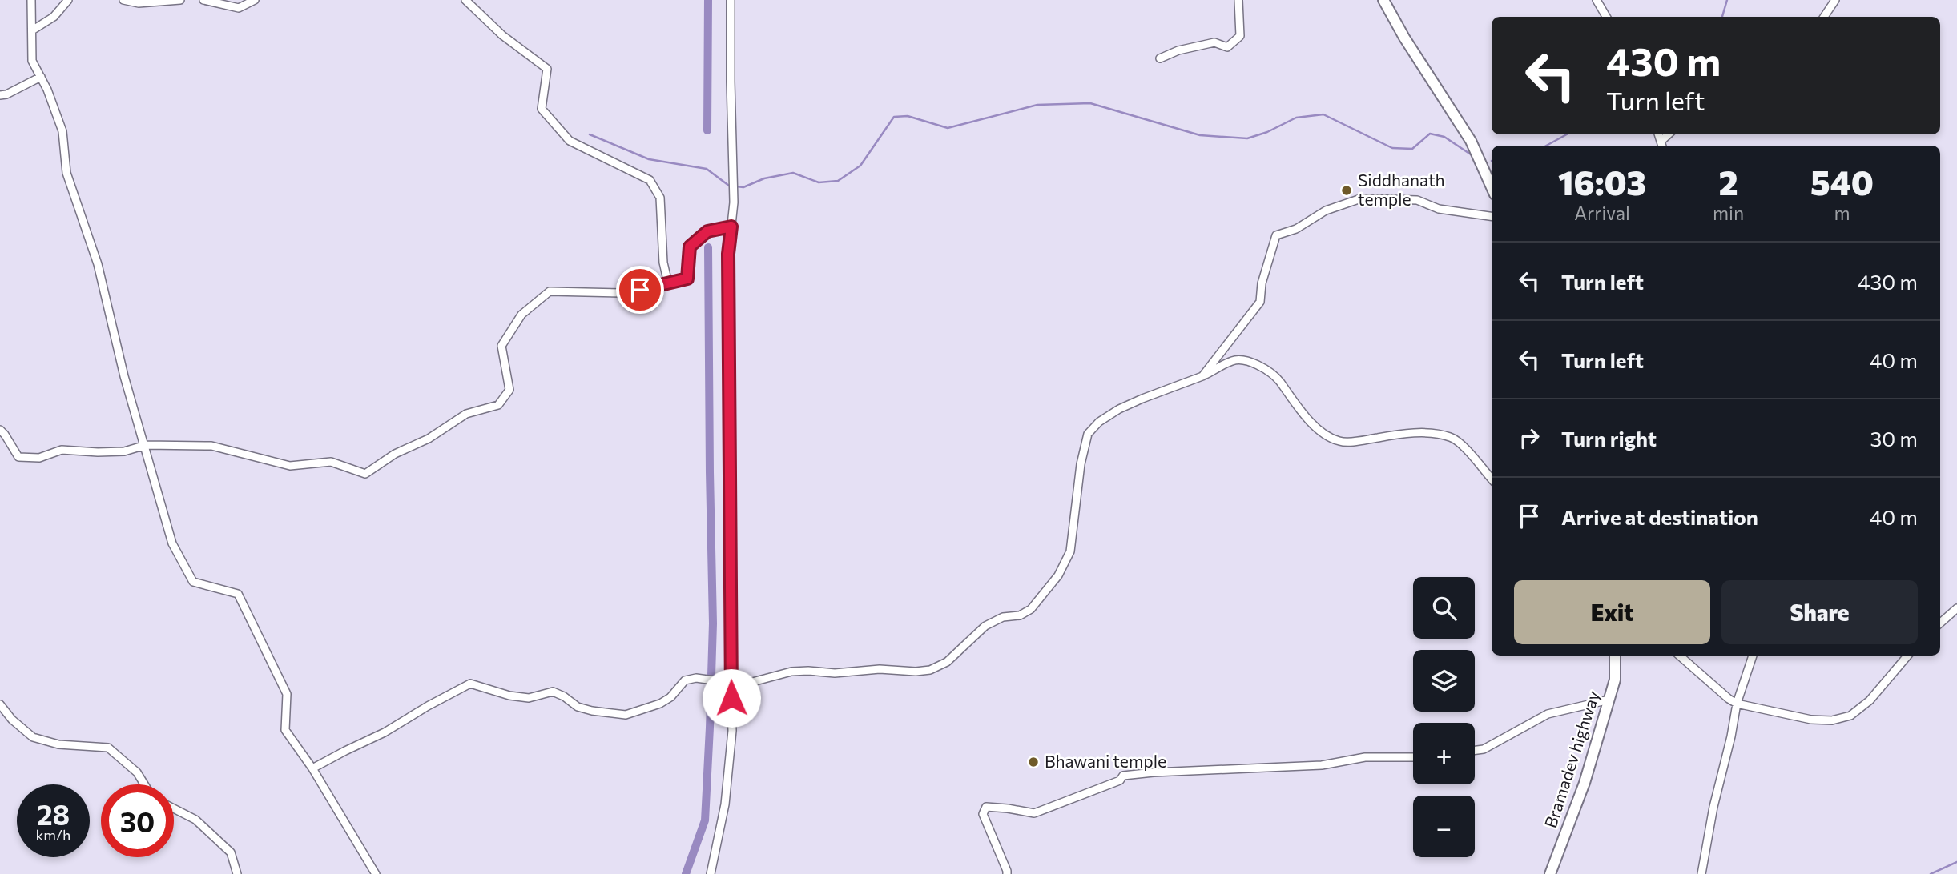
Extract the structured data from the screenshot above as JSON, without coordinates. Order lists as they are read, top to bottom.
{
  "streets": {
    "street": ["Bramadev highway"]
  },
  "places": ["Siddhanath temple", "Bhawani temple"],
  "page": {
    "turn": ["430 m", "Turn left"],
    "eta": [
      "16:03",
      "Arrival",
      "2",
      "min",
      "540",
      "m"
    ],
    "list": [
      {
        "name": "Turn left",
        "value": "430 m"
      },
      {
        "name": "Turn left",
        "value": "40 m"
      },
      {
        "name": "Turn right",
        "value": "30 m"
      },
      {
        "name": "Arrive at destination",
        "value": "40 m"
      }
    ],
    "buttons": ["Exit", "Share"],
    "map_buttons": ["+", "−"],
    "speed": "28 km/h",
    "limit": "30"
  }
}
